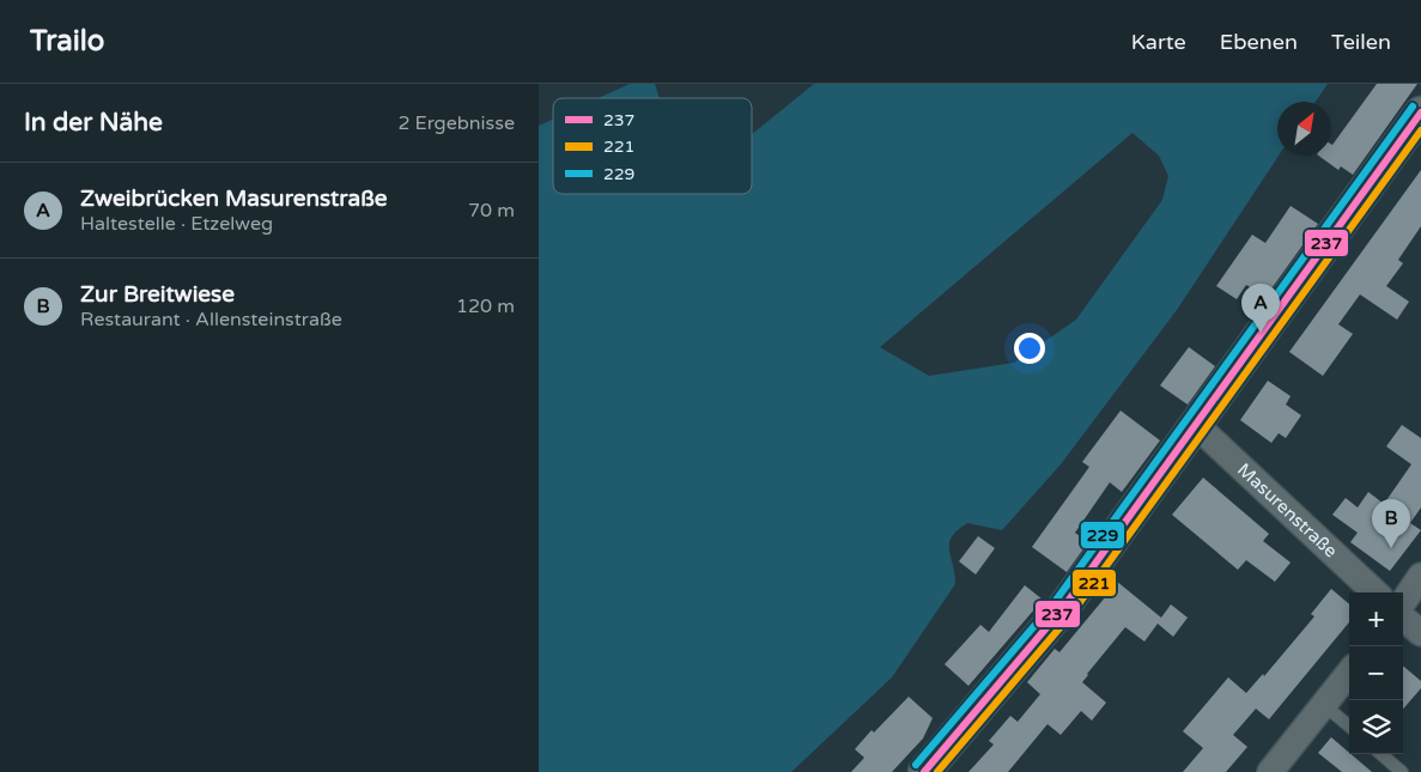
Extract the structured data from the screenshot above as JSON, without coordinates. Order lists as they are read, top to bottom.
{
  "streets": {
    "street": ["Masurenstraße"]
  },
  "lines": ["transit line 229", "transit line 237", "transit line 221"],
  "legend": ["237", "221", "229"],
  "north": "top right",
  "page": {
    "header": "Trailo",
    "nav": ["Karte", "Ebenen", "Teilen"],
    "heading": ["In der Nähe", "2 Ergebnisse"],
    "list": [
      {
        "mark": "A",
        "name": "Zweibrücken Masurenstraße",
        "note": "Haltestelle · Etzelweg",
        "value": "70 m"
      },
      {
        "mark": "B",
        "name": "Zur Breitwiese",
        "note": "Restaurant · Allensteinstraße",
        "value": "120 m"
      }
    ],
    "pins": ["A", "B"],
    "map_buttons": ["+", "−"]
  }
}
